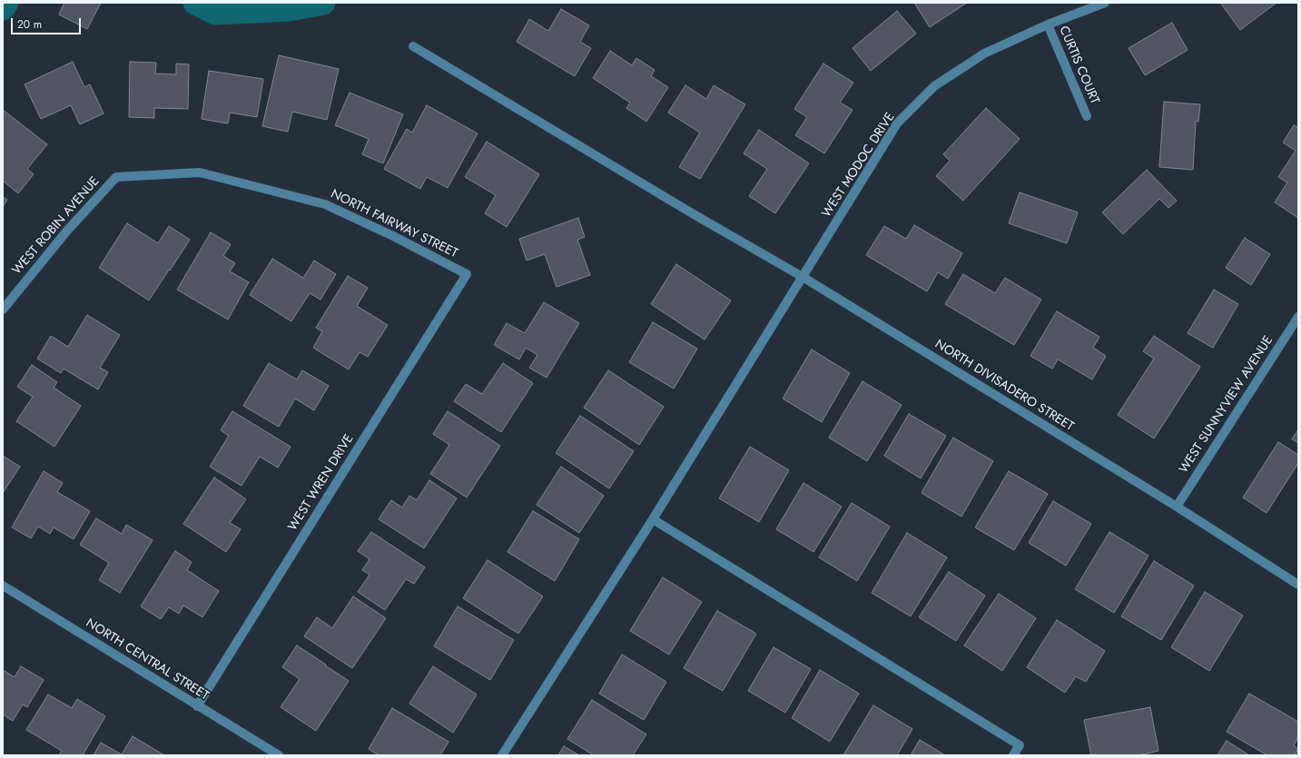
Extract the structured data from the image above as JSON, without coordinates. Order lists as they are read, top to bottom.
{
  "streets": {
    "street": [
      "CURTIS COURT",
      "WEST MODOC DRIVE",
      "NORTH FAIRWAY STREET",
      "WEST ROBIN AVENUE",
      "NORTH DIVISADERO STREET",
      "WEST SUNNYVIEW AVENUE",
      "WEST WREN DRIVE",
      "NORTH CENTRAL STREET"
    ]
  },
  "crossings": [
    ["CURTIS COURT", "WEST MODOC DRIVE"],
    ["WEST MODOC DRIVE", "NORTH DIVISADERO STREET"],
    ["NORTH FAIRWAY STREET", "WEST ROBIN AVENUE"],
    ["NORTH FAIRWAY STREET", "WEST WREN DRIVE"],
    ["NORTH DIVISADERO STREET", "WEST SUNNYVIEW AVENUE"],
    ["WEST WREN DRIVE", "NORTH CENTRAL STREET"]
  ],
  "scale_bar": "20 m"
}
